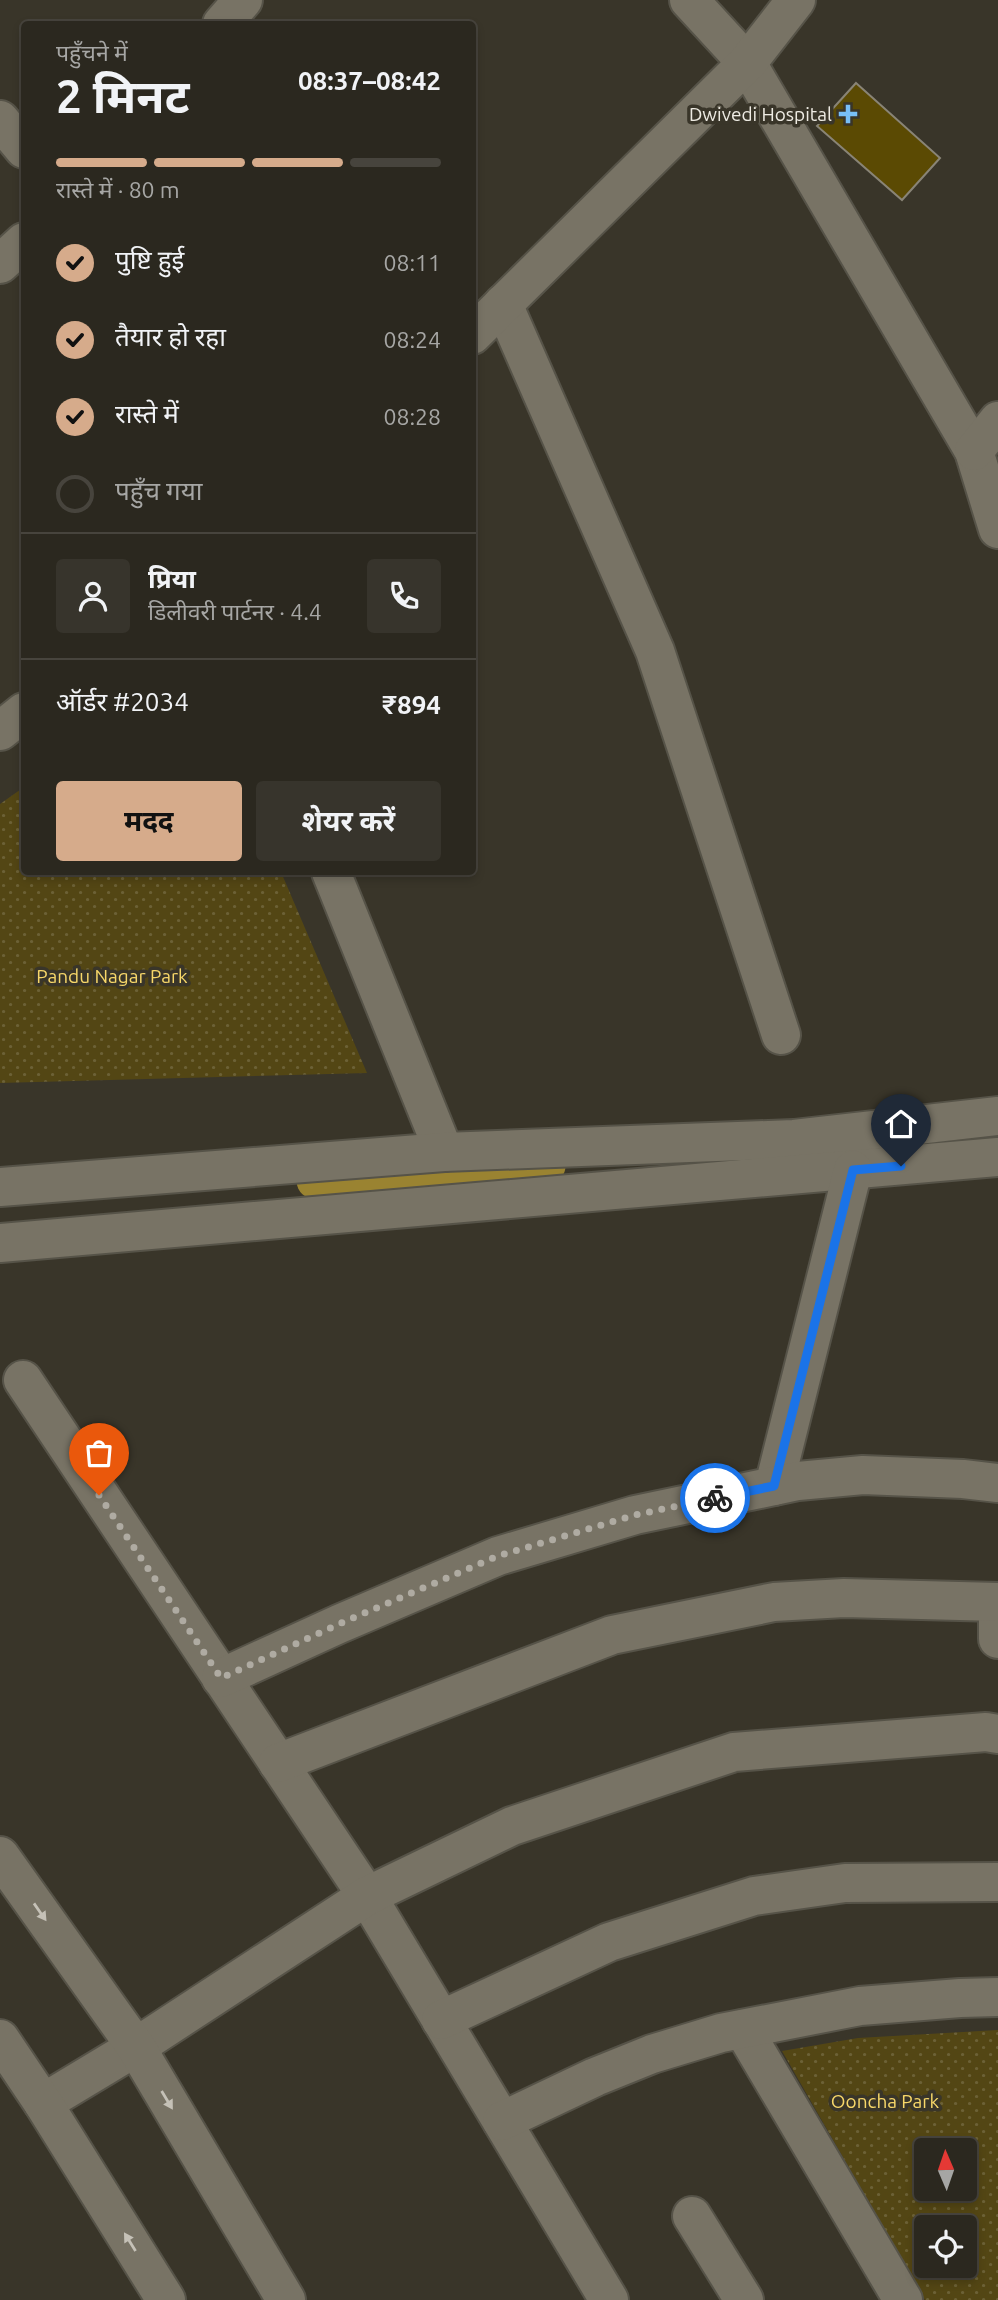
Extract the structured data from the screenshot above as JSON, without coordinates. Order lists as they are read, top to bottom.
{
  "parks": ["Pandu Nagar Park", "Ooncha Park"],
  "places": {
    "health": ["Dwivedi Hospital"]
  },
  "north": "top",
  "page": {
    "heading": ["2 मिनट", "पहुँचने में", "08:37–08:42"],
    "panel": [
      "प्रिया",
      "डिलीवरी पार्टनर · 4.4",
      "ऑर्डर #2034",
      "₹894"
    ],
    "bar": "रास्ते में · 80 m",
    "list": [
      ["पुष्टि हुई", "08:11"],
      ["तैयार हो रहा", "08:24"],
      ["रास्ते में", "08:28"],
      "पहुँच गया"
    ],
    "buttons": ["मदद", "शेयर करें"]
  }
}
